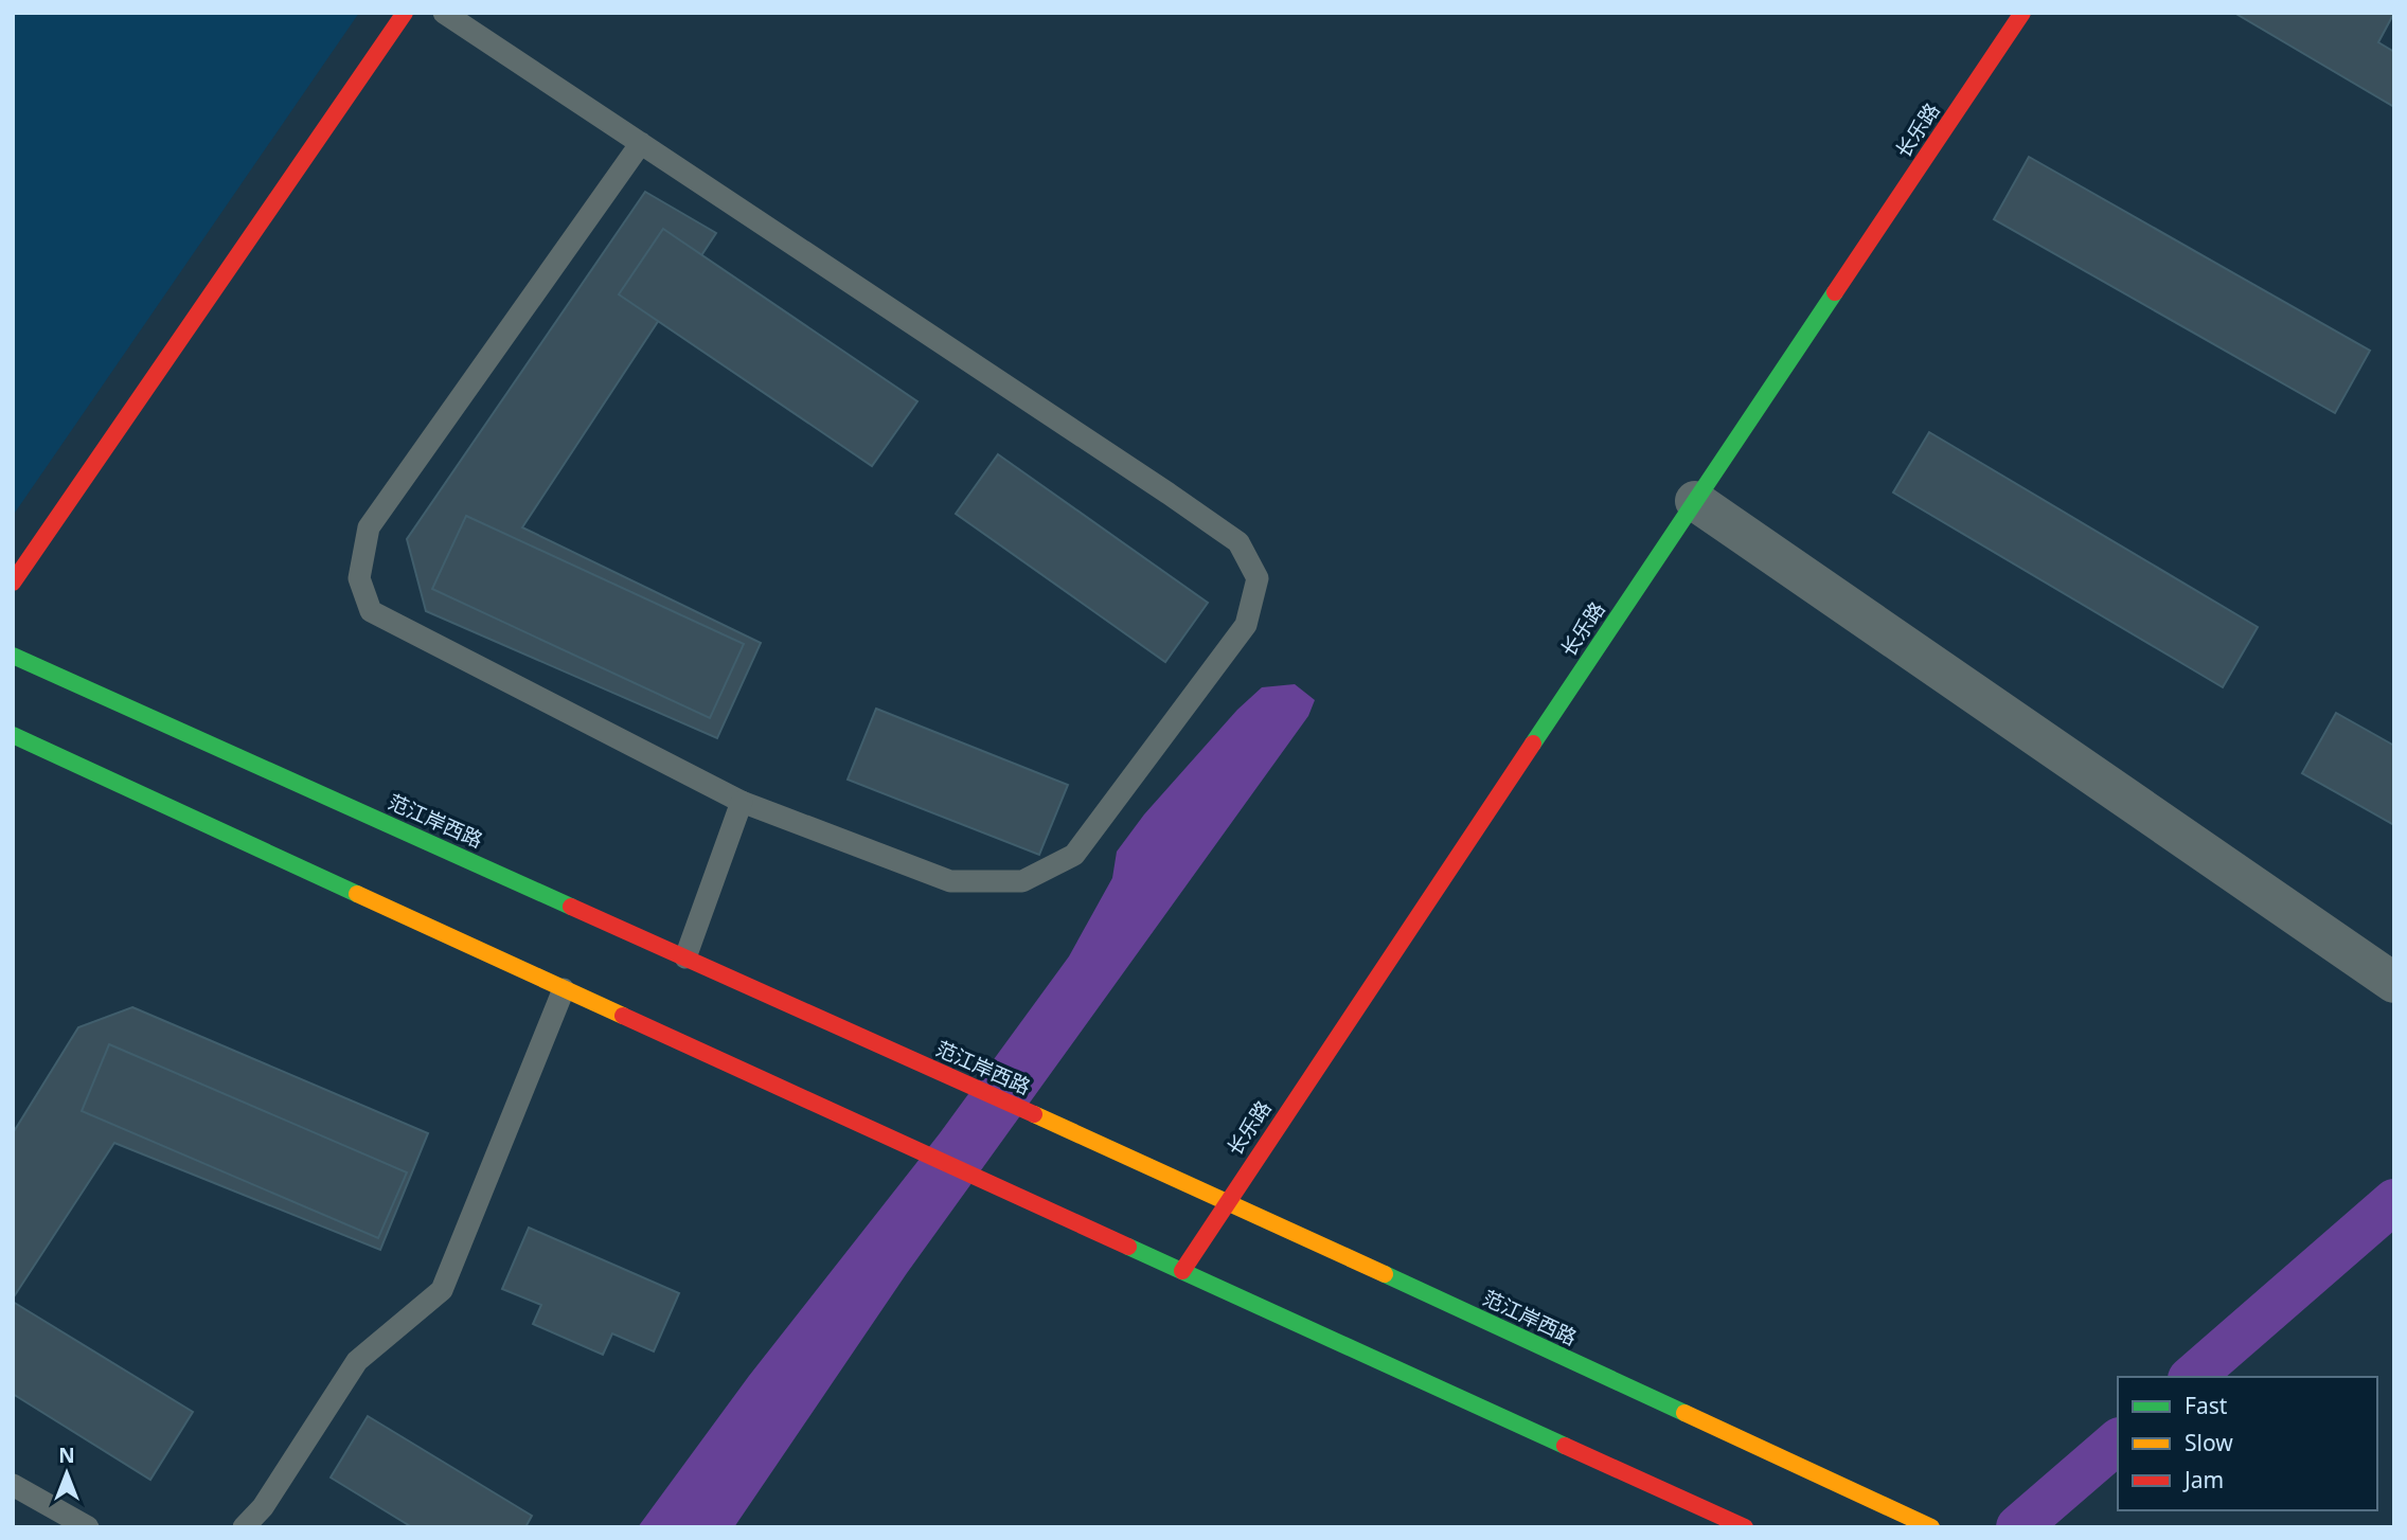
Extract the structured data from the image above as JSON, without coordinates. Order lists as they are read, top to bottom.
{
  "streets": {
    "street": ["长乐路", "范江岸西路"]
  },
  "crossings": [
    ["长乐路", "范江岸西路"]
  ],
  "legend": ["Fast", "Slow", "Jam"],
  "north": "top"
}
